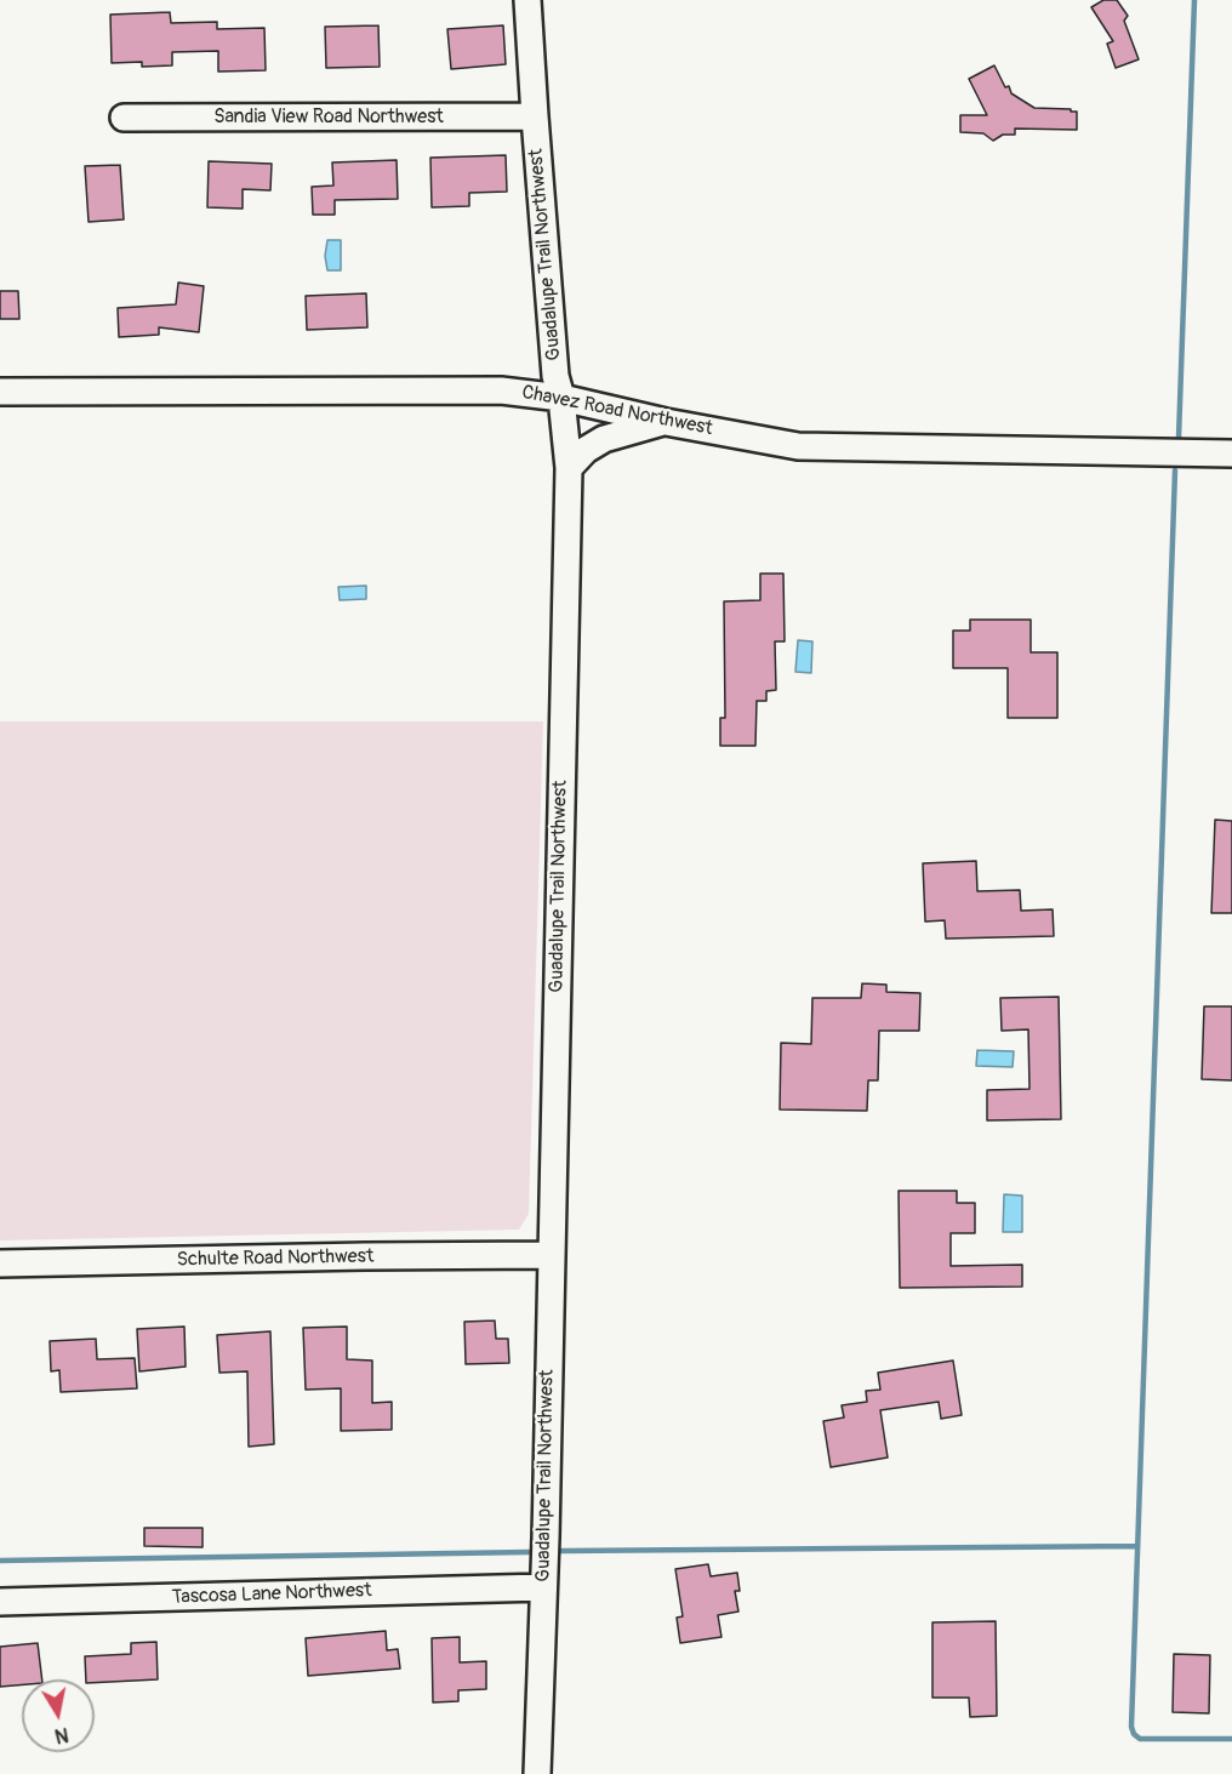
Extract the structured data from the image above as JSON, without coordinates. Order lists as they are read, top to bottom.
{
  "streets": {
    "street": [
      "Sandia View Road Northwest",
      "Guadalupe Trail Northwest",
      "Chavez Road Northwest",
      "Schulte Road Northwest",
      "Tascosa Lane Northwest"
    ]
  },
  "crossings": [
    ["Sandia View Road Northwest", "Guadalupe Trail Northwest"],
    ["Guadalupe Trail Northwest", "Chavez Road Northwest"],
    ["Guadalupe Trail Northwest", "Schulte Road Northwest"],
    ["Guadalupe Trail Northwest", "Tascosa Lane Northwest"]
  ],
  "north": "bottom"
}
